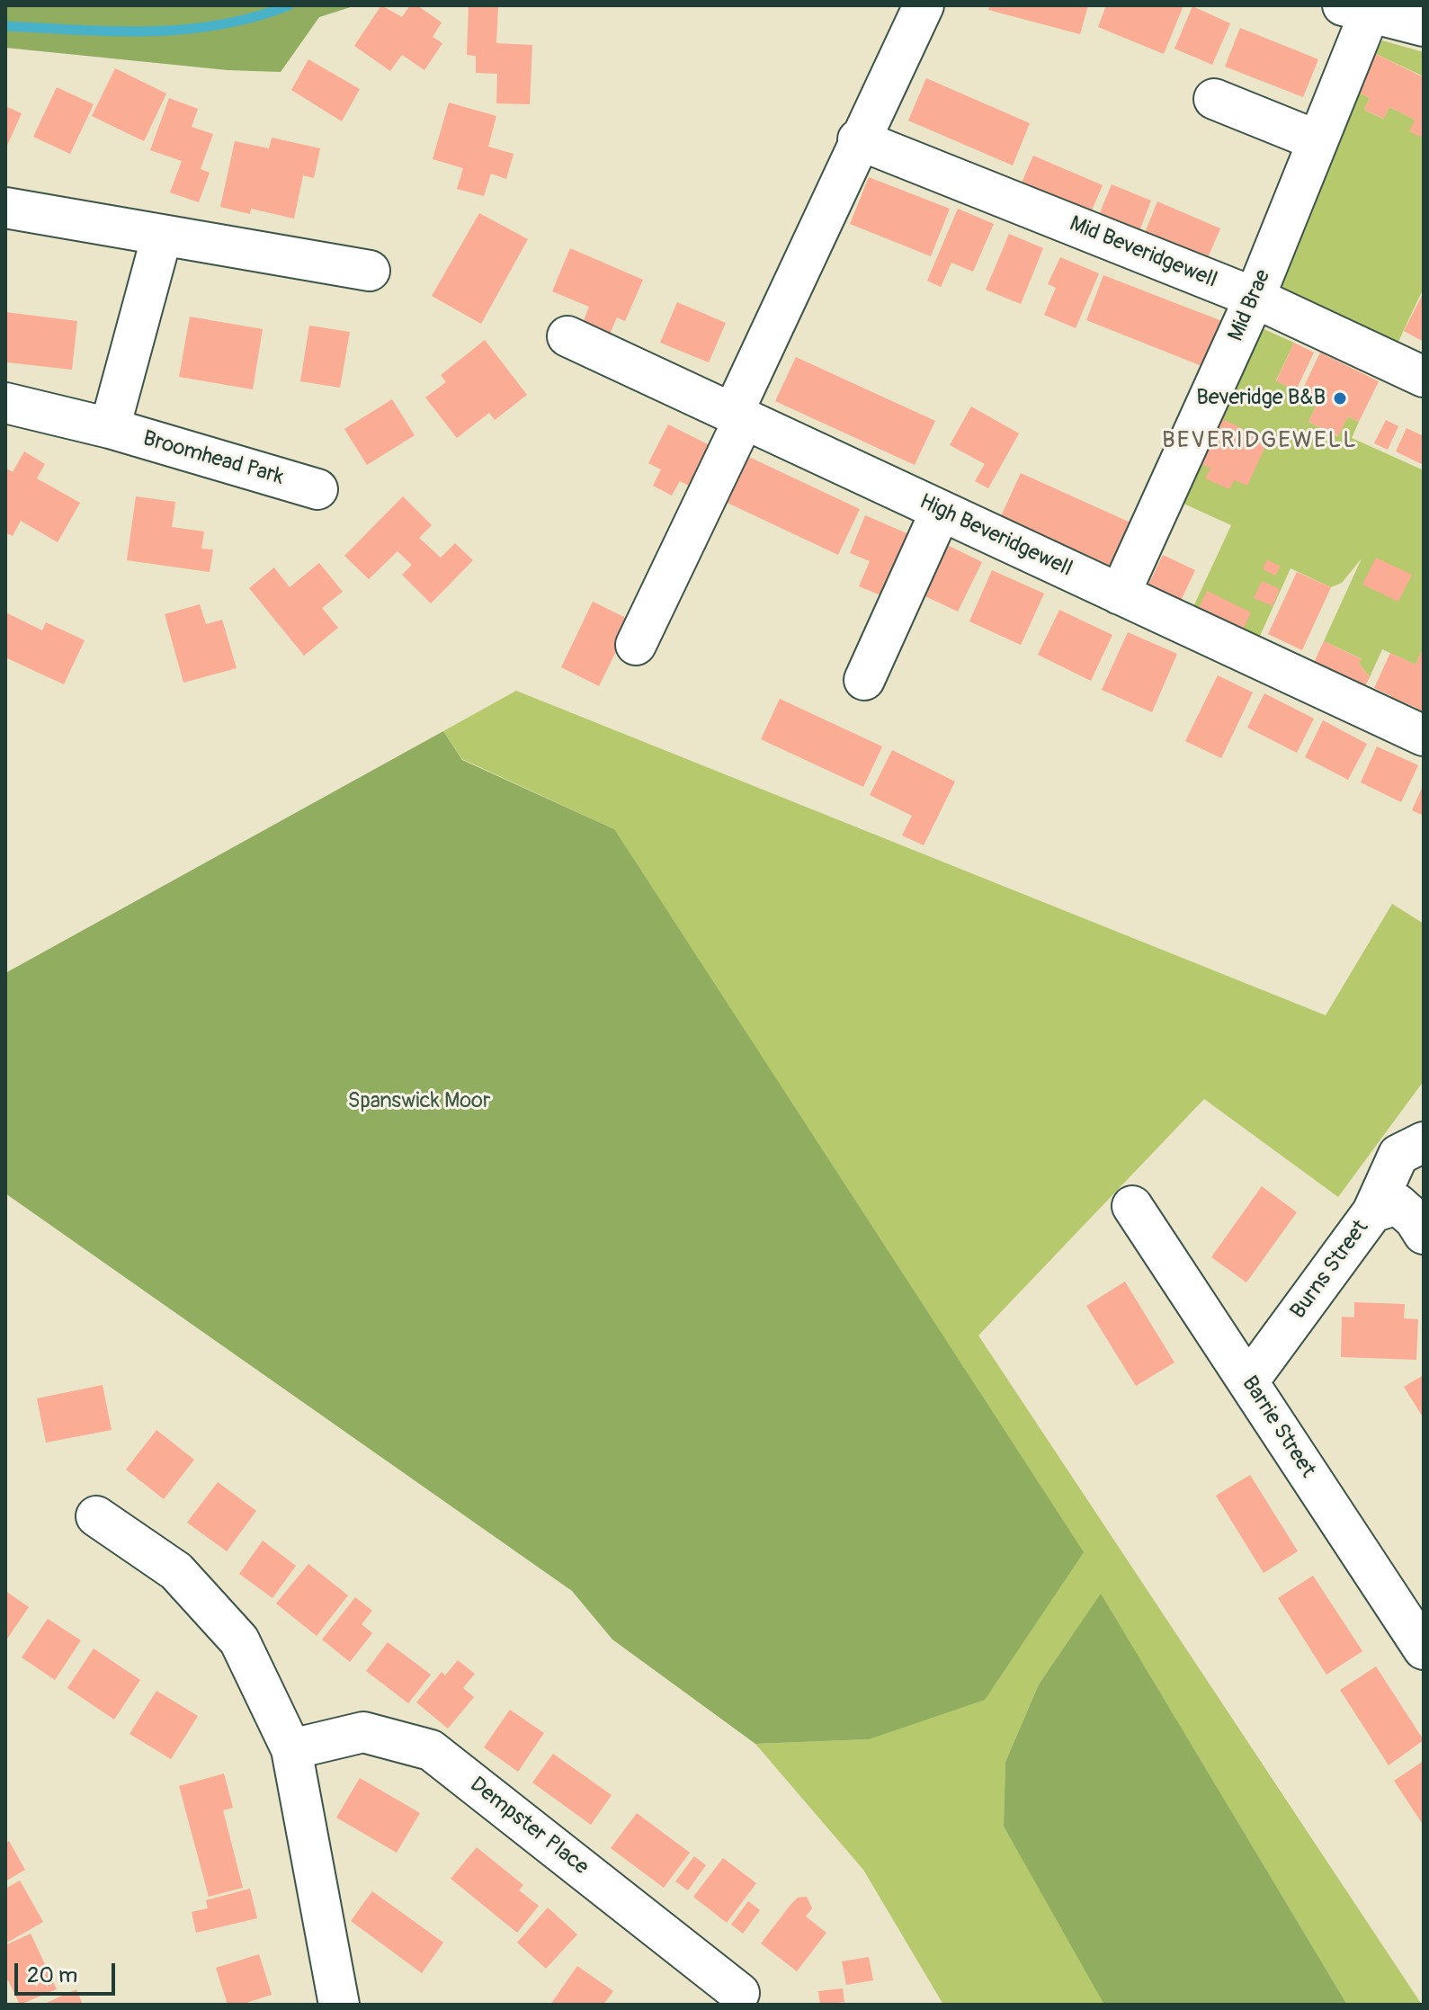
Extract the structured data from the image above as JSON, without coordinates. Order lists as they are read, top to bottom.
{
  "streets": {
    "street": [
      "Mid Beveridgewell",
      "Mid Brae",
      "Broomhead Park",
      "High Beveridgewell",
      "Burns Street",
      "Barrie Street",
      "Dempster Place"
    ]
  },
  "crossings": [
    ["Mid Beveridgewell", "Mid Brae"],
    ["Mid Brae", "High Beveridgewell"],
    ["Burns Street", "Barrie Street"]
  ],
  "districts": ["BEVERIDGEWELL"],
  "parks": ["Spanswick Moor"],
  "places": ["Beveridge B&B"],
  "scale_bar": "20 m"
}
